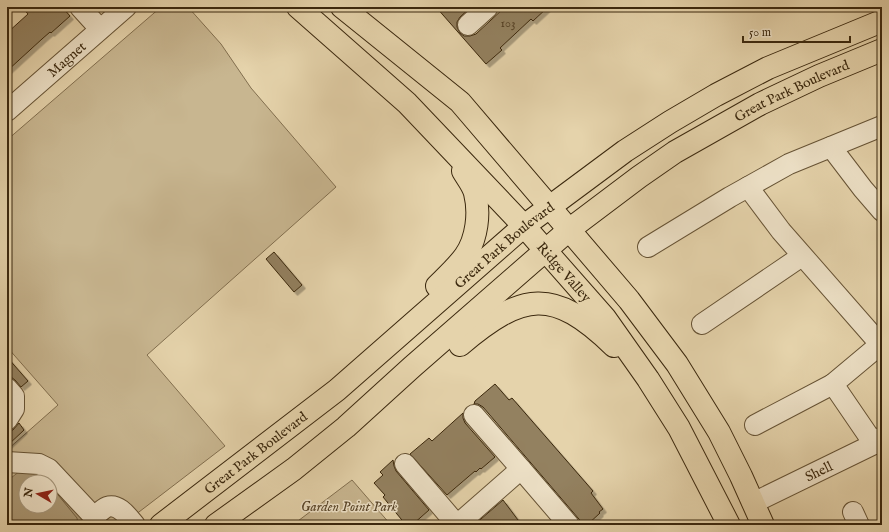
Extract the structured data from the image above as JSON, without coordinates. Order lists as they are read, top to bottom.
{
  "streets": {
    "main road": ["Great Park Boulevard", "Ridge Valley"],
    "street": ["Magnet", "Shell"]
  },
  "crossings": [
    ["Great Park Boulevard", "Ridge Valley"]
  ],
  "parks": ["Garden Point Park"],
  "house_numbers": ["103"],
  "scale_bar": "50 m",
  "north": "left"
}
